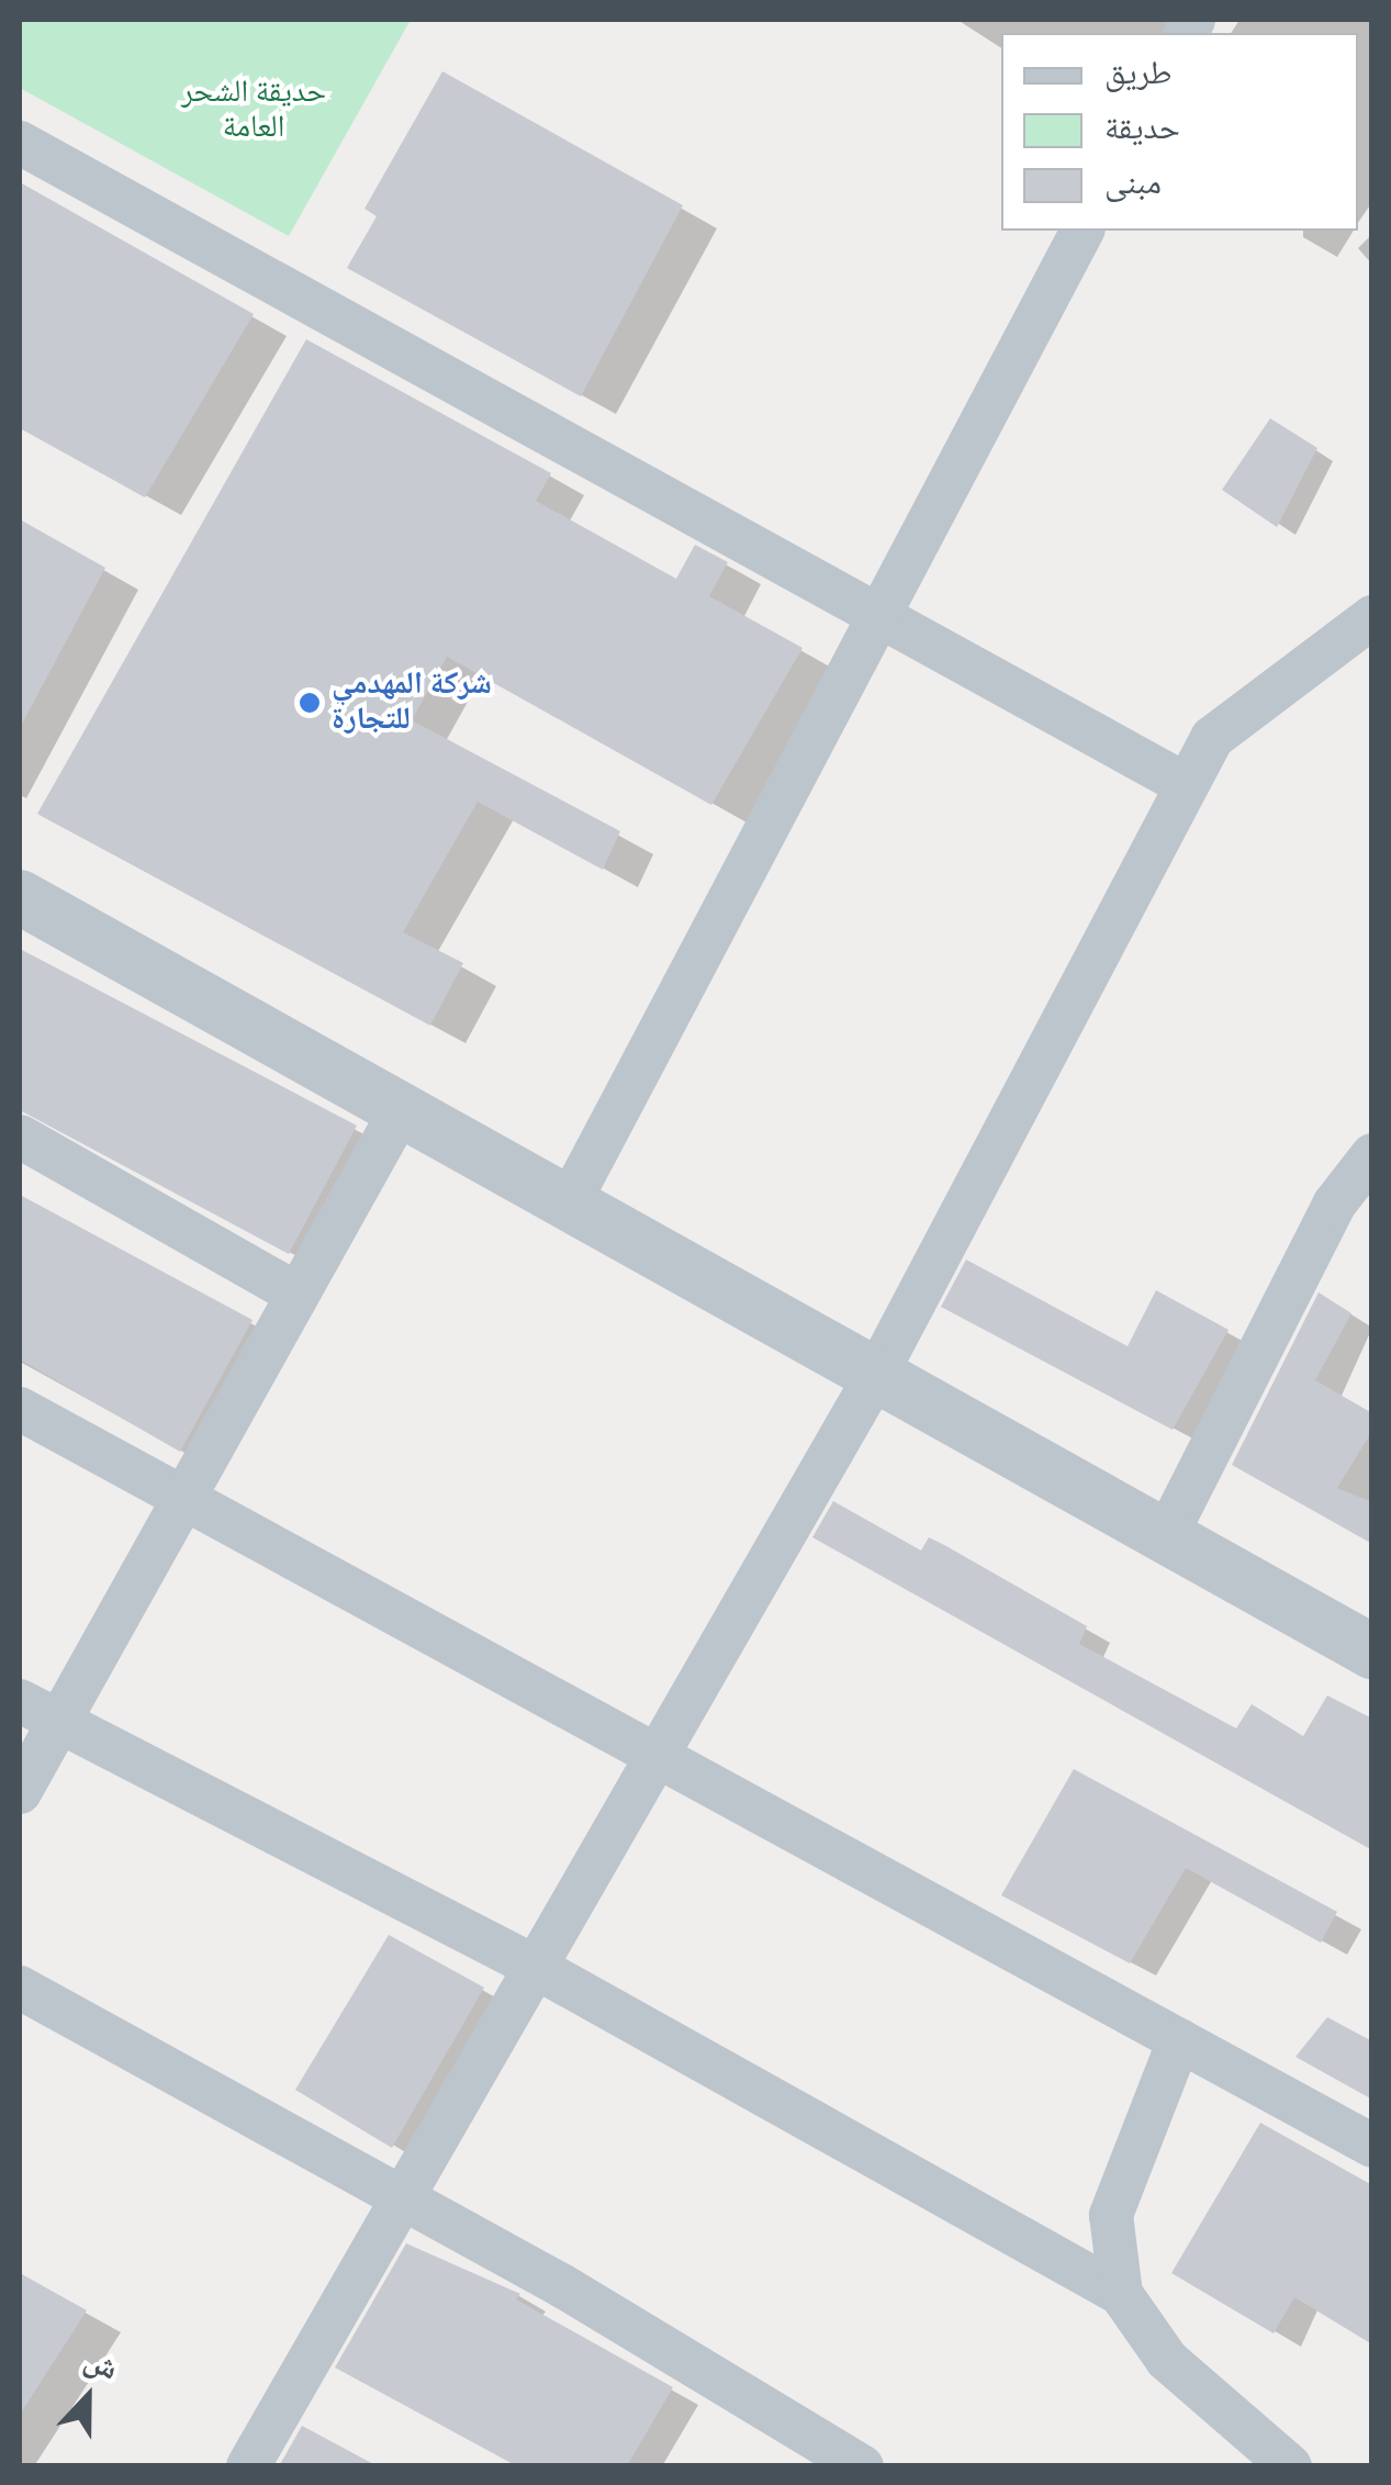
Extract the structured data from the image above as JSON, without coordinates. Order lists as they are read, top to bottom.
{
  "parks": ["حديقة الشحر العامة"],
  "places": ["شركة المهدمي للتجارة"],
  "legend": ["طريق", "حديقة", "مبنى"],
  "north": "top"
}
